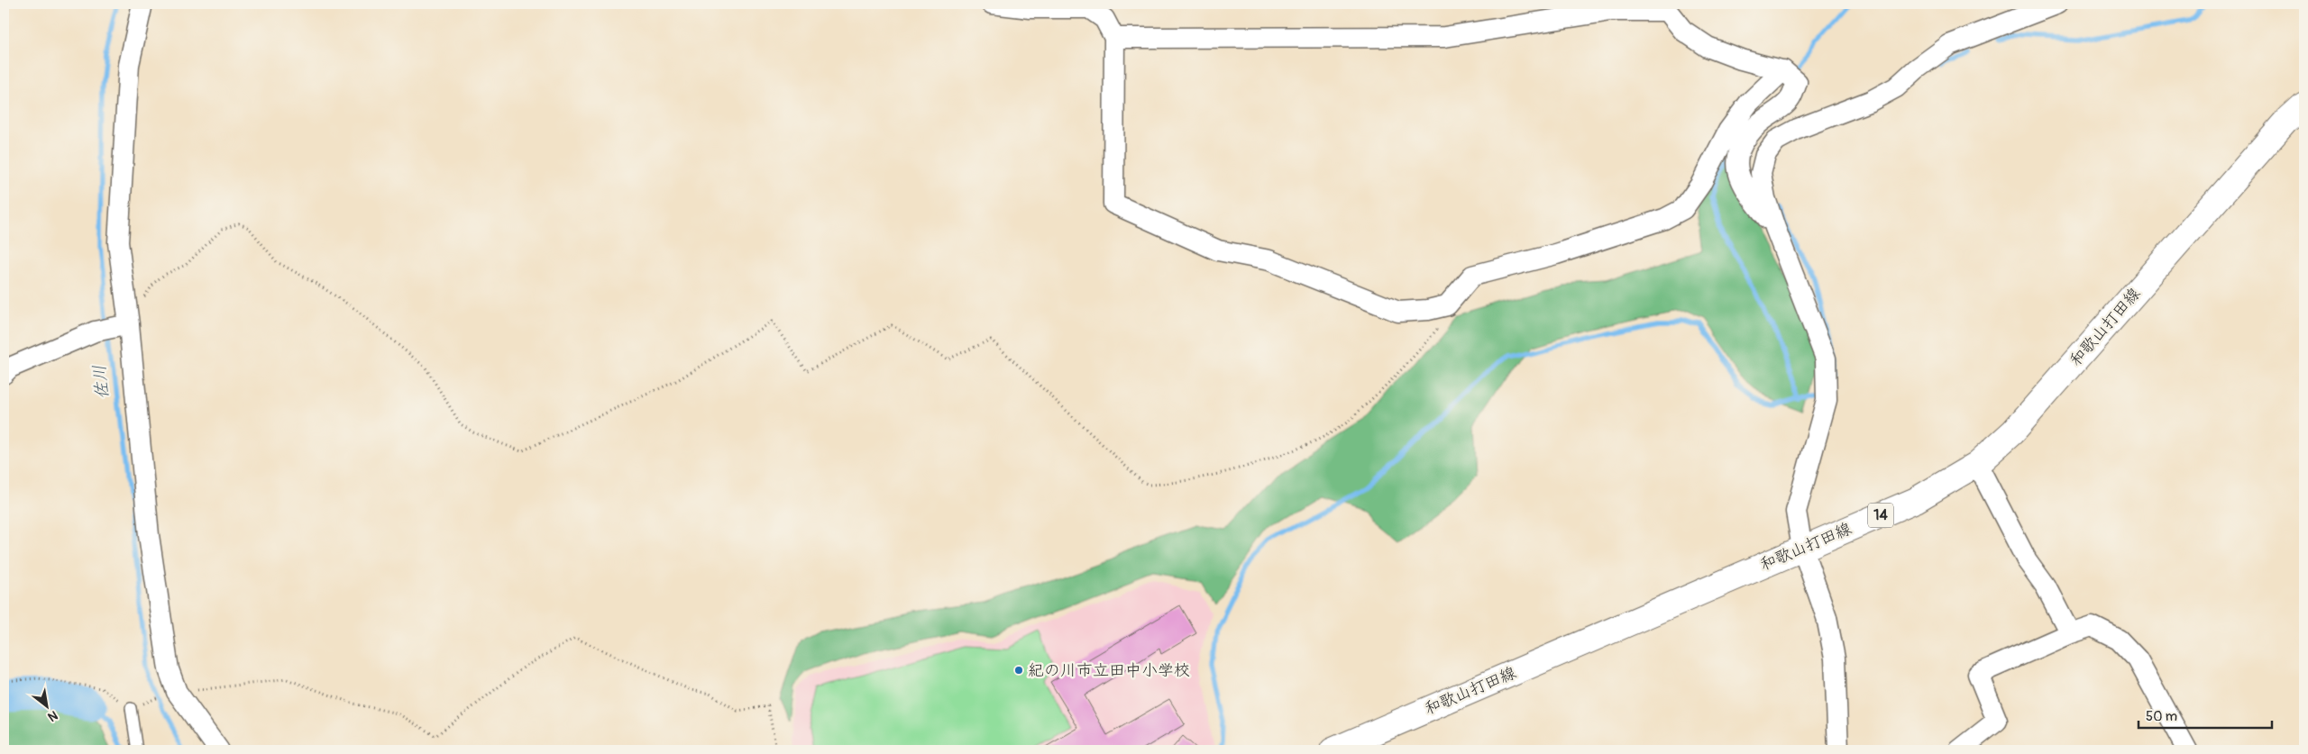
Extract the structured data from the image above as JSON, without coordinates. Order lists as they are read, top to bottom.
{
  "streets": {
    "main road": ["和歌山打田線", "14"]
  },
  "water": ["佐川"],
  "places": ["紀の川市立田中小学校"],
  "scale_bar": "50 m",
  "north": "bottom right"
}
